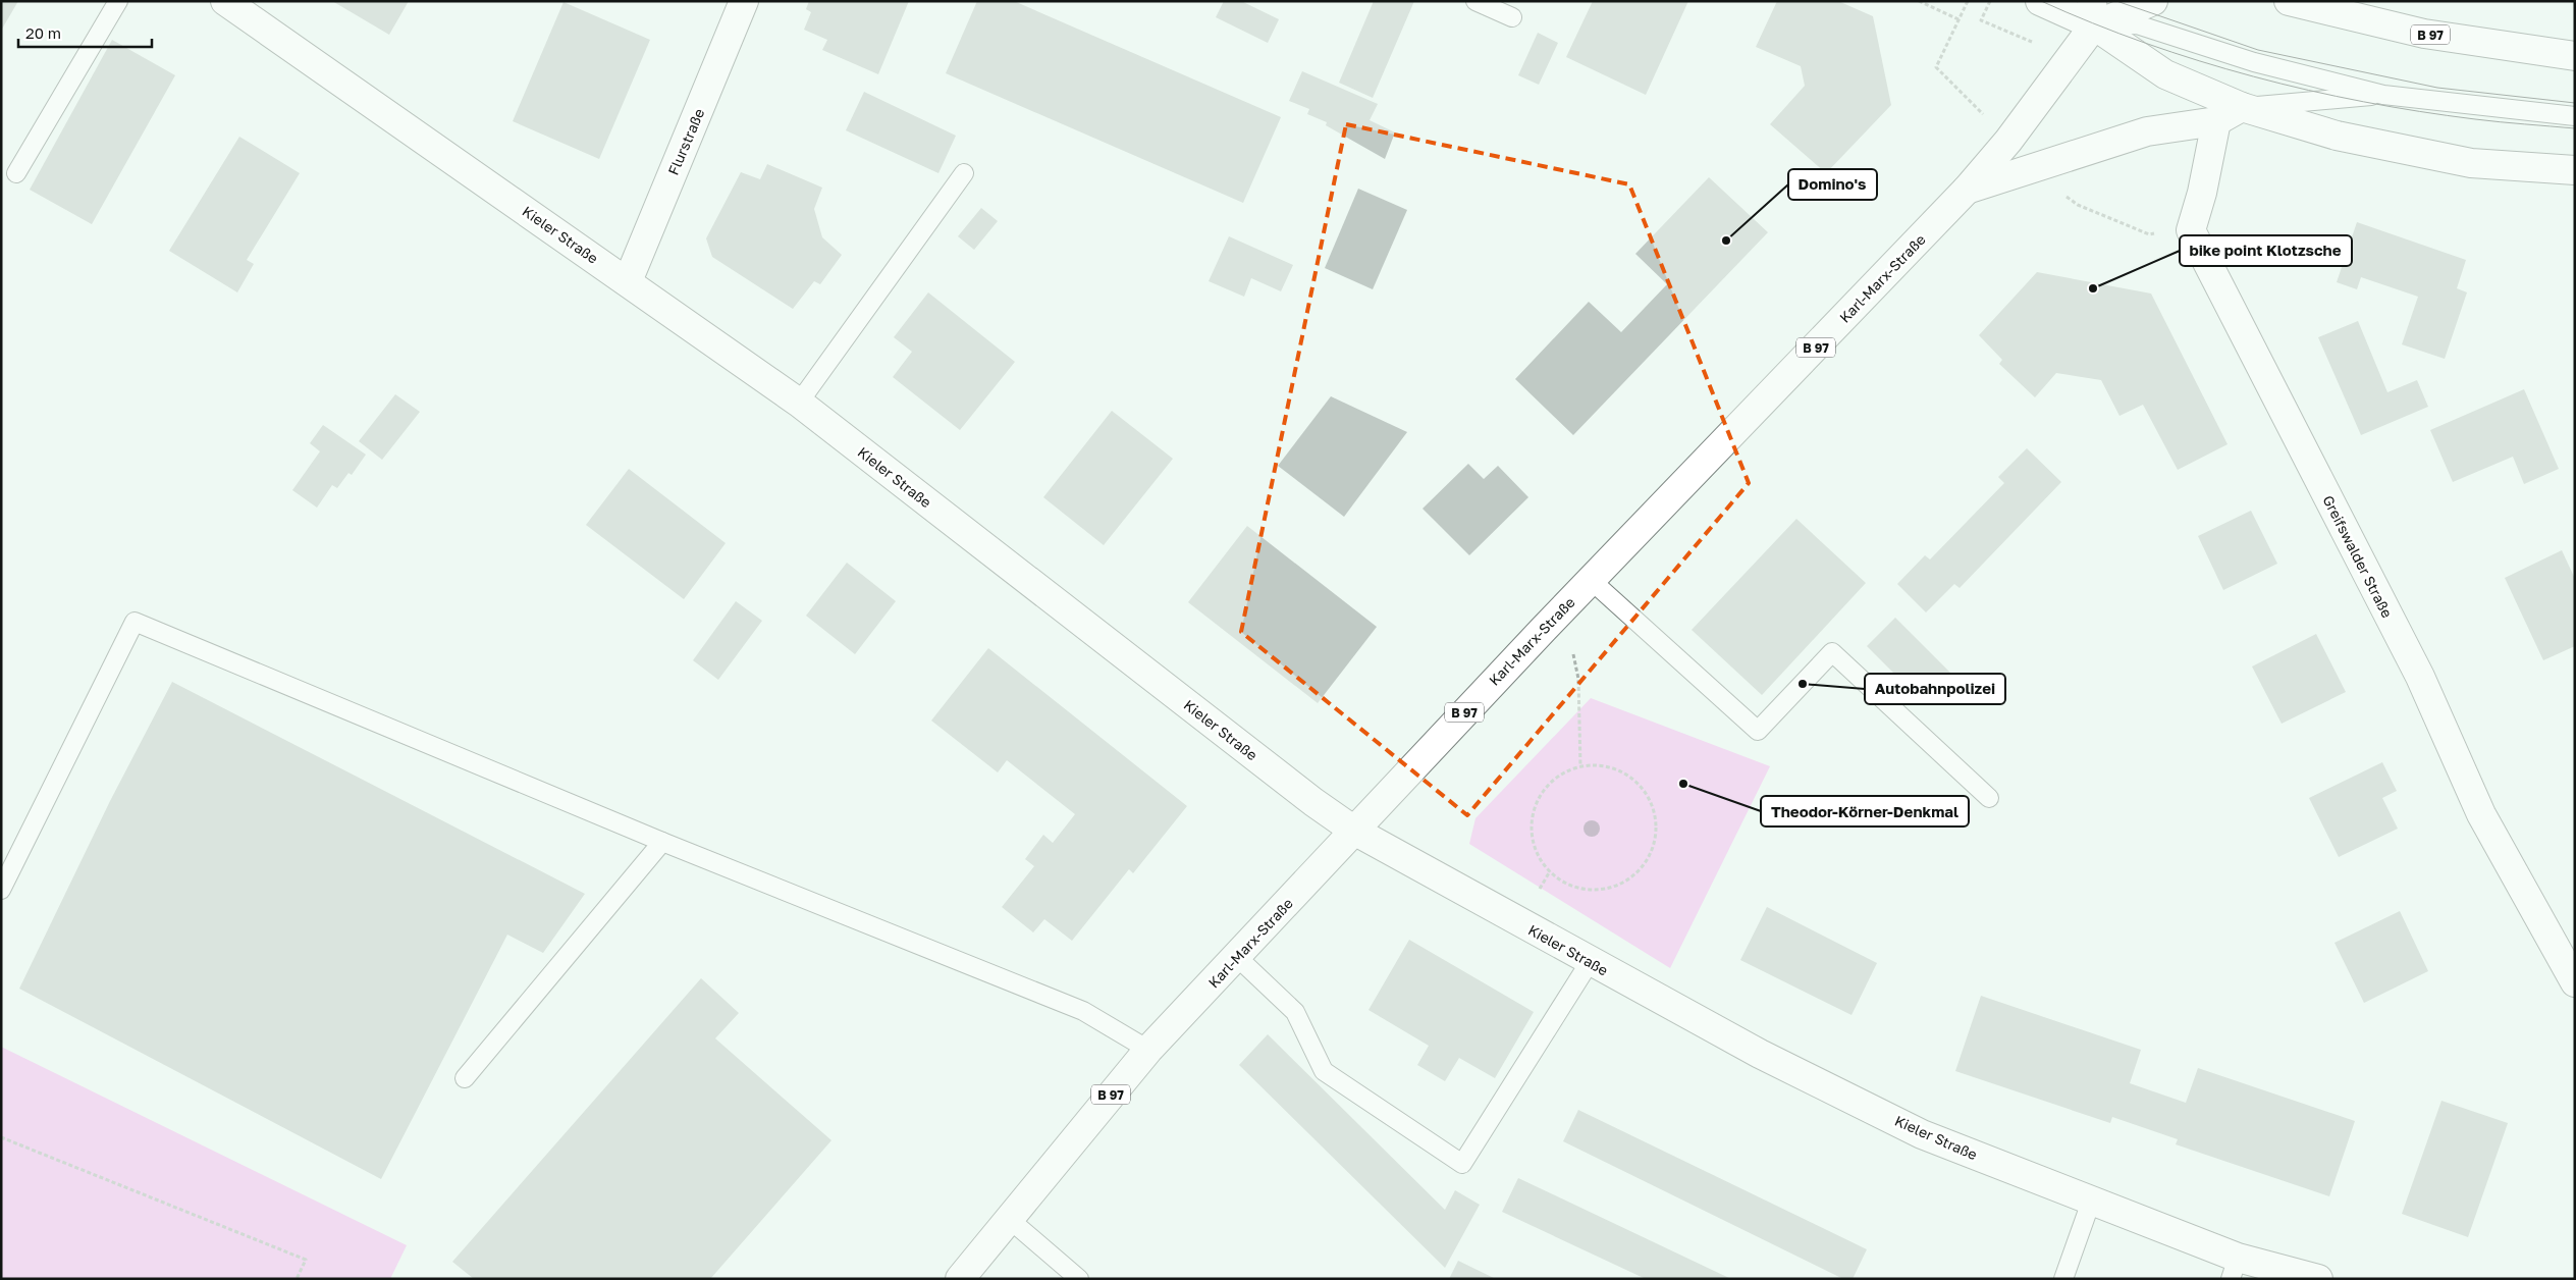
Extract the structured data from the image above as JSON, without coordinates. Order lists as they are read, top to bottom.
{
  "streets": {
    "street": [
      "B 97",
      "Flurstraße",
      "Kieler Straße",
      "Karl-Marx-Straße",
      "Greifswalder Straße"
    ]
  },
  "crossings": [
    ["Flurstraße", "Kieler Straße"],
    ["Kieler Straße", "Karl-Marx-Straße"],
    ["Karl-Marx-Straße", "Greifswalder Straße"]
  ],
  "places": [
    "Domino's",
    "bike point Klotzsche",
    "Autobahnpolizei",
    "Theodor-Körner-Denkmal"
  ],
  "scale_bar": "20 m"
}
